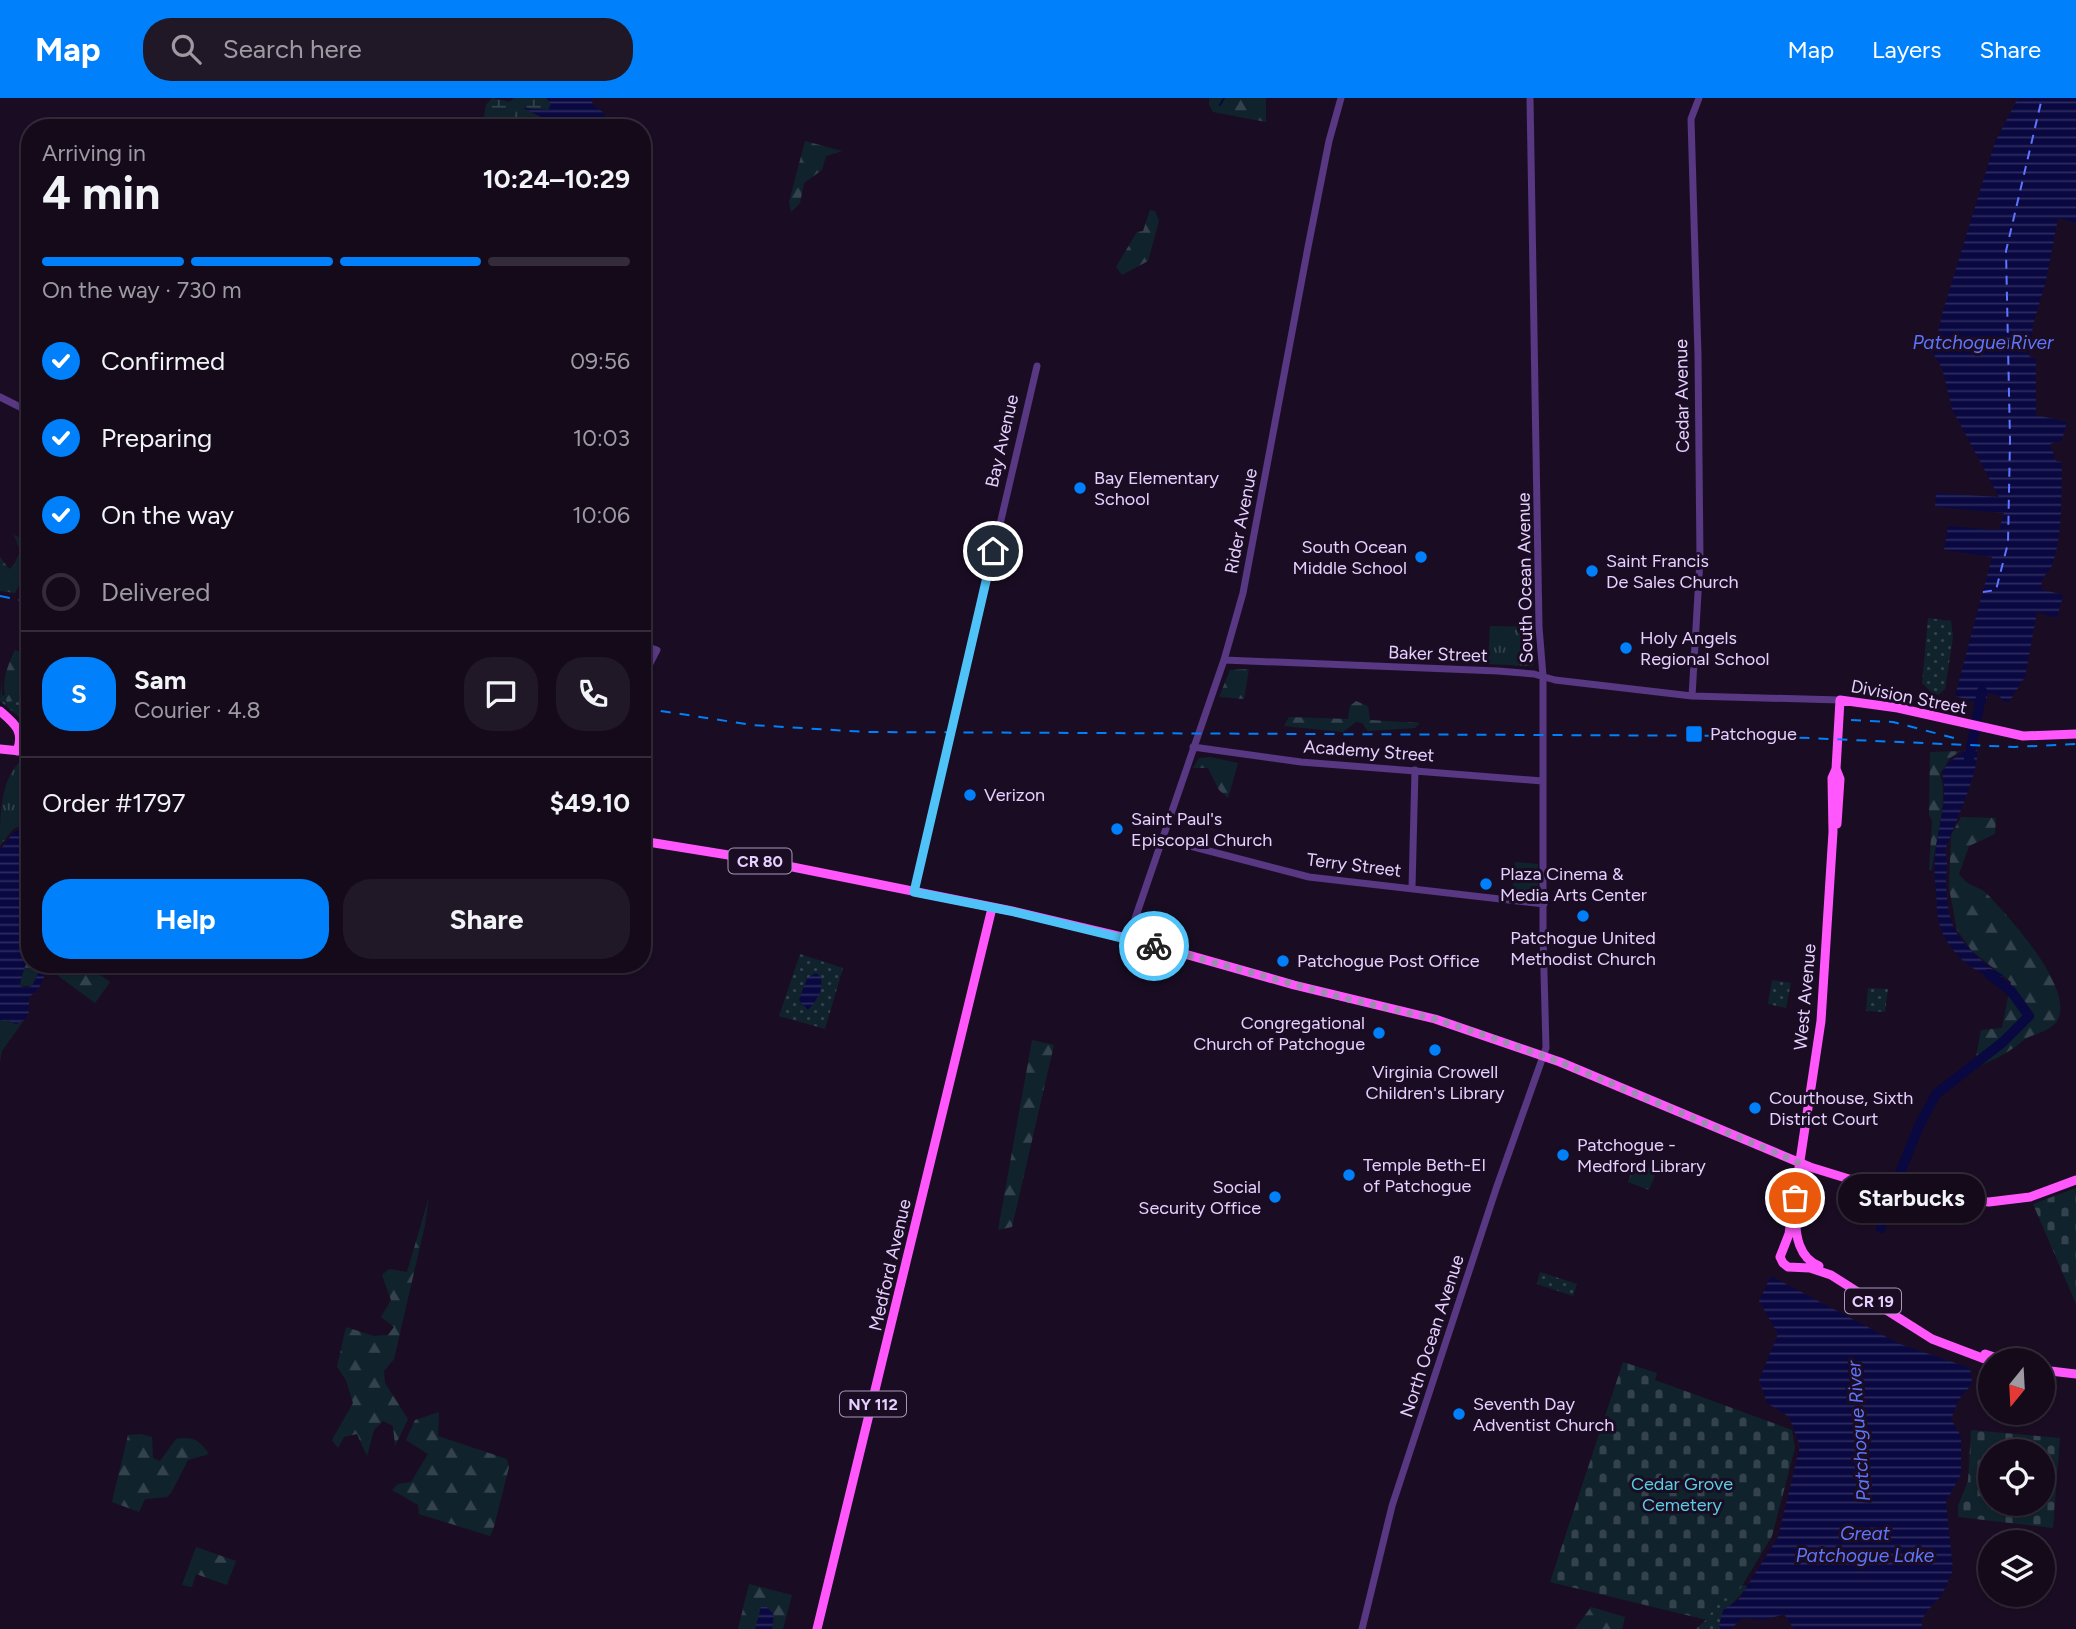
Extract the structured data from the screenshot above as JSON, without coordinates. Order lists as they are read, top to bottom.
{
  "streets": {
    "main road": [
      "Division Street",
      "CR 80",
      "West Avenue",
      "Medford Avenue",
      "CR 19",
      "NY 112"
    ],
    "street": [
      "Cedar Avenue",
      "Bay Avenue",
      "Rider Avenue",
      "South Ocean Avenue",
      "Baker Street",
      "Academy Street",
      "Terry Street",
      "North Ocean Avenue"
    ]
  },
  "crossings": [
    ["Cedar Avenue", "Baker Street"],
    ["Cedar Avenue", "Division Street"],
    ["Bay Avenue", "CR 80"],
    ["Rider Avenue", "Baker Street"],
    ["Rider Avenue", "Academy Street"],
    ["Rider Avenue", "Terry Street"],
    ["South Ocean Avenue", "Baker Street"],
    ["South Ocean Avenue", "Academy Street"],
    ["South Ocean Avenue", "Terry Street"],
    ["South Ocean Avenue", "North Ocean Avenue"],
    ["Baker Street", "Division Street"],
    ["Division Street", "West Avenue"]
  ],
  "water": ["Patchogue River", "Great Patchogue Lake"],
  "parks": ["Cedar Grove Cemetery"],
  "places": {
    "other": [
      "Bay Elementary School",
      "South Ocean Middle School",
      "Saint Francis De Sales Church",
      "Holy Angels Regional School",
      "Verizon",
      "Saint Paul's Episcopal Church",
      "Plaza Cinema & Media Arts Center",
      "Patchogue United Methodist Church",
      "Patchogue Post Office",
      "Congregational Church of Patchogue",
      "Virginia Crowell Children's Library",
      "Courthouse, Sixth District Court",
      "Patchogue - Medford Library",
      "Temple Beth-El of Patchogue",
      "Social Security Office",
      "Starbucks",
      "Seventh Day Adventist Church"
    ],
    "transit": ["Patchogue"]
  },
  "north": "bottom",
  "page": {
    "header": "Map",
    "search": "Search here",
    "nav": ["Map", "Layers", "Share"],
    "heading": ["4 min", "Arriving in", "10:24–10:29"],
    "panel": [
      "Sam",
      "Courier · 4.8",
      "Order #1797",
      "$49.10"
    ],
    "bar": "On the way · 730 m",
    "list": [
      ["Confirmed", "09:56"],
      ["Preparing", "10:03"],
      ["On the way", "10:06"],
      "Delivered"
    ],
    "round": "S",
    "buttons": ["Help", "Share"],
    "bubble": "Starbucks"
  }
}
